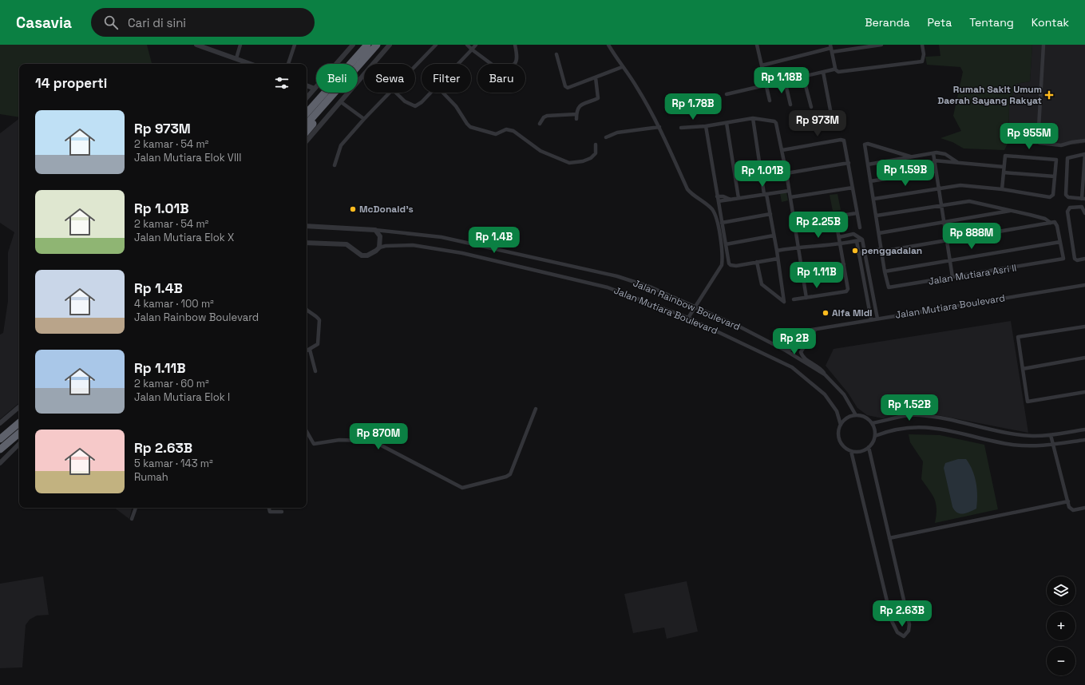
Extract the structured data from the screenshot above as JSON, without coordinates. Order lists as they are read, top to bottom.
{
  "streets": {
    "street": ["Jalan Mutiara Asri II", "Jalan Rainbow Boulevard", "Jalan Mutiara Boulevard"]
  },
  "crossings": [
    ["Jalan Rainbow Boulevard", "Jalan Mutiara Boulevard"]
  ],
  "places": {
    "health": ["Rumah Sakit Umum Daerah Sayang Rakyat"],
    "other": ["McDonald's", "penggadaian", "Alfa Midi"]
  },
  "page": {
    "header": "Casavia",
    "search": "Cari di sini",
    "nav": [
      "Beranda",
      "Peta",
      "Tentang",
      "Kontak"
    ],
    "chip": [
      "Beli",
      "Sewa",
      "Filter",
      "Baru"
    ],
    "heading": "14 properti",
    "price": [
      "Rp 1.18B",
      "Rp 1.78B",
      "Rp 973M",
      "Rp 955M",
      "Rp 1.59B",
      "Rp 1.01B",
      "Rp 2.25B",
      "Rp 888M",
      "Rp 1.4B",
      "Rp 1.11B",
      "Rp 2B",
      "Rp 1.52B",
      "Rp 870M",
      "Rp 2.63B"
    ],
    "list": [
      {
        "name": "Rp 973M",
        "note": "2 kamar · 54 m² · Jalan Mutiara Elok VIII"
      },
      {
        "name": "Rp 1.01B",
        "note": "2 kamar · 54 m² · Jalan Mutiara Elok X"
      },
      {
        "name": "Rp 1.4B",
        "note": "4 kamar · 100 m² · Jalan Rainbow Boulevard"
      },
      {
        "name": "Rp 1.11B",
        "note": "2 kamar · 60 m² · Jalan Mutiara Elok l"
      },
      {
        "name": "Rp 2.63B",
        "note": "5 kamar · 143 m² · Rumah"
      }
    ],
    "map_buttons": ["+", "−"]
  }
}
